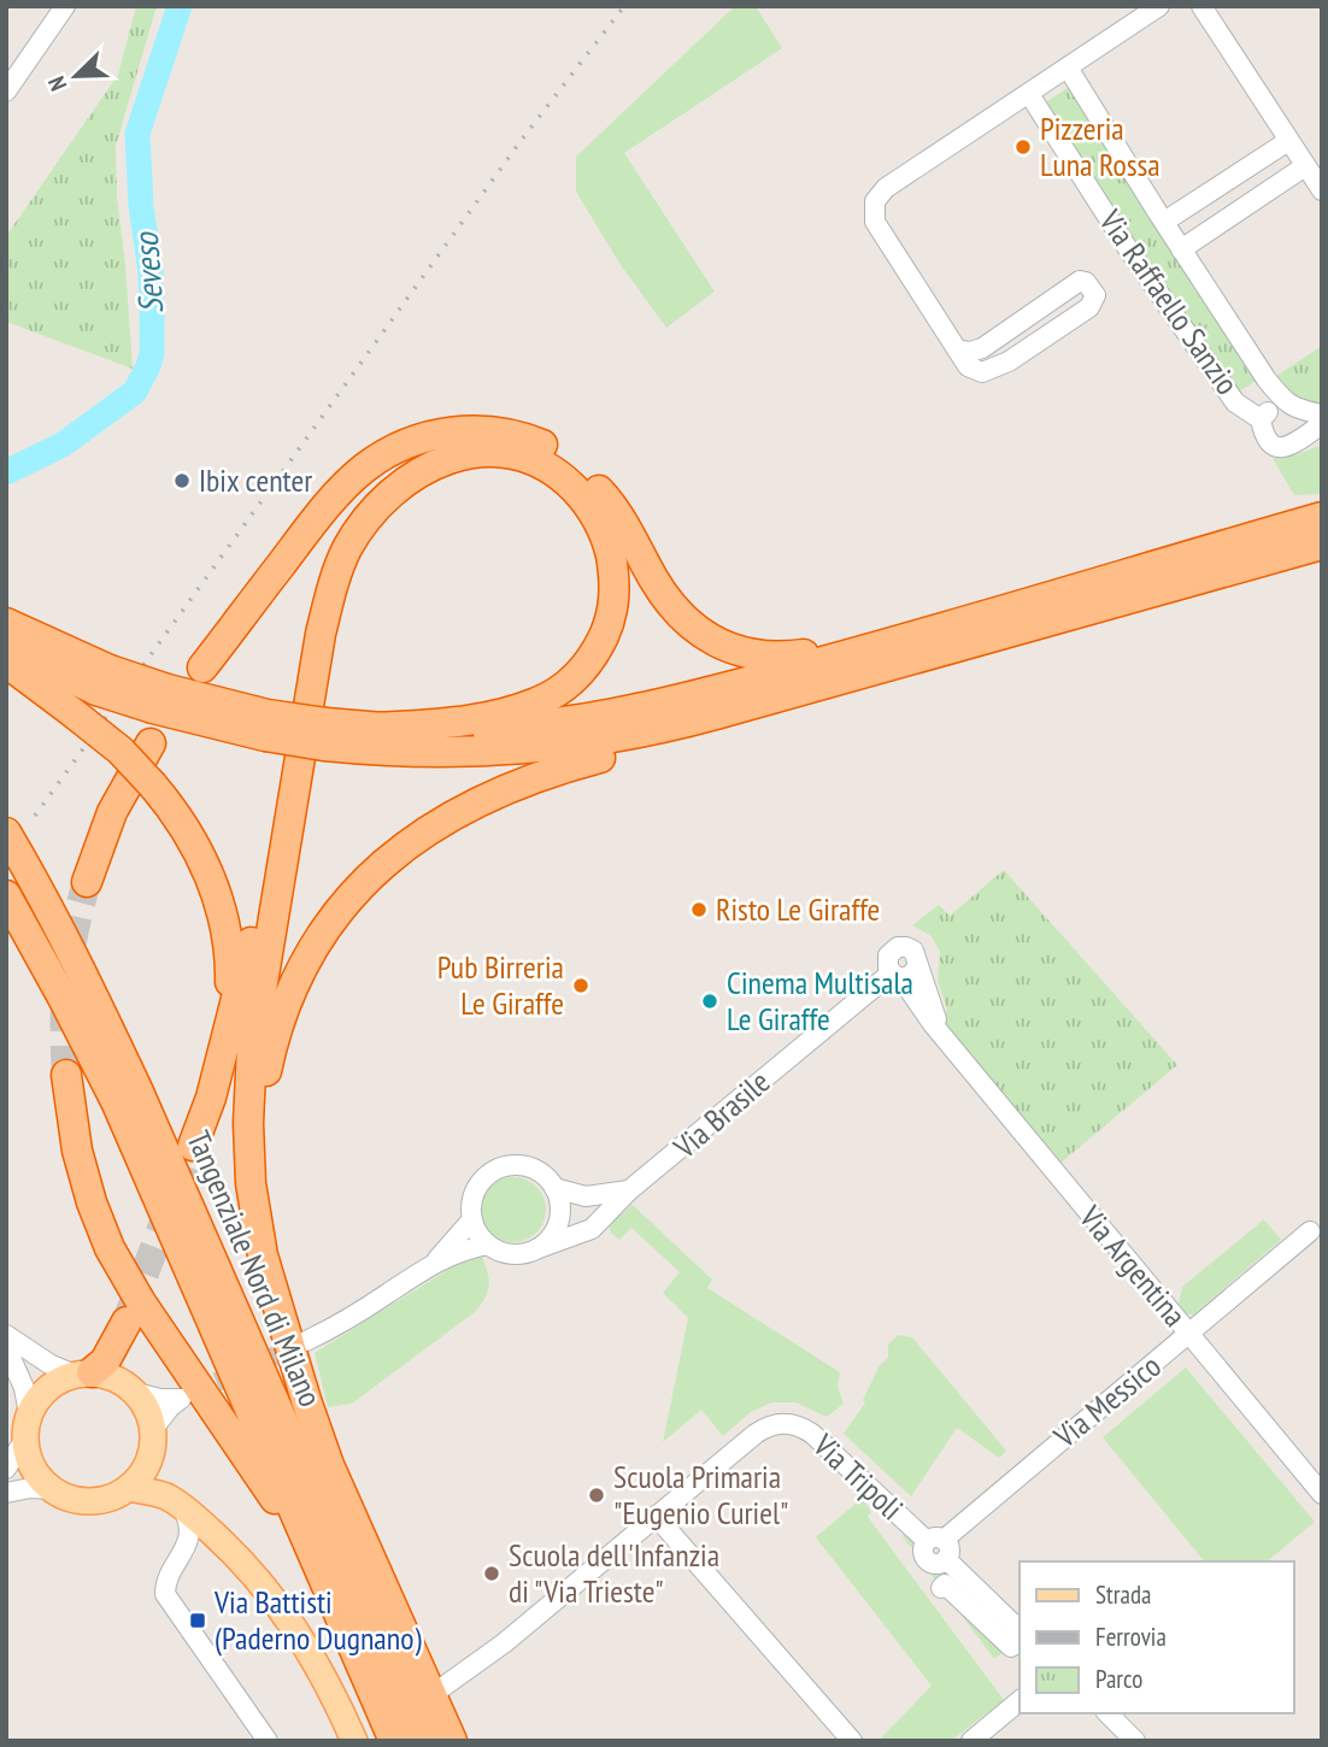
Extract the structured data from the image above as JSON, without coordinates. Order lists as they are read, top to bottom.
{
  "streets": {
    "highway": ["Tangenziale Nord di Milano"],
    "street": [
      "Via Raffaello Sanzio",
      "Via Brasile",
      "Via Argentina",
      "Via Messico",
      "Via Tripoli"
    ]
  },
  "crossings": [
    ["Via Brasile", "Via Argentina"],
    ["Via Argentina", "Via Messico"],
    ["Via Messico", "Via Tripoli"]
  ],
  "water": ["Seveso"],
  "places": {
    "other": [
      "Pizzeria Luna Rossa",
      "Ibix center",
      "Risto Le Giraffe",
      "Pub Birreria Le Giraffe",
      "Cinema Multisala Le Giraffe",
      "Scuola Primaria \"Eugenio Curiel\"",
      "Scuola dell'Infanzia di \"Via Trieste\""
    ],
    "transit": ["Via Battisti (Paderno Dugnano)"]
  },
  "legend": ["Strada", "Ferrovia", "Parco"],
  "north": "bottom left"
}
